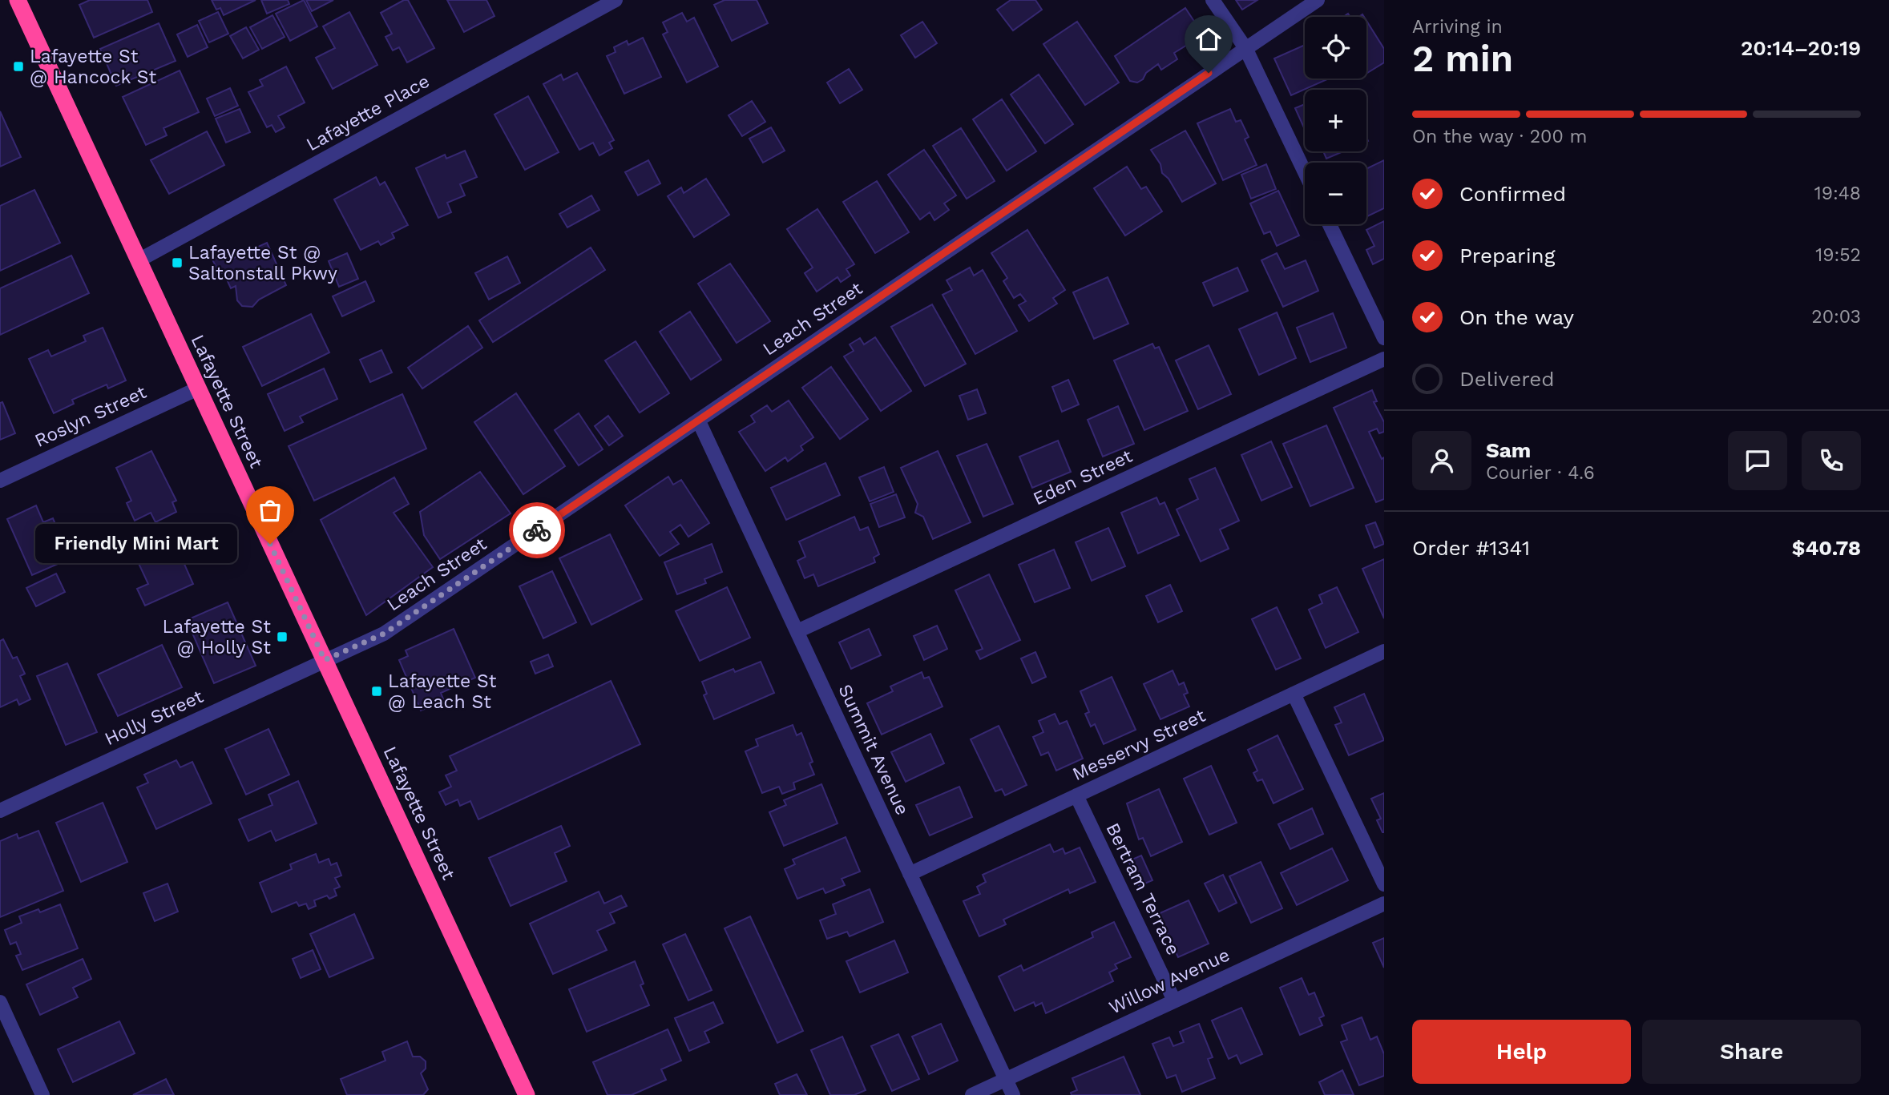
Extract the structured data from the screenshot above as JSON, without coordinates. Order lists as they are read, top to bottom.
{
  "streets": {
    "highway": ["Lafayette Street"],
    "street": [
      "Lafayette Place",
      "Leach Street",
      "Roslyn Street",
      "Eden Street",
      "Holly Street",
      "Messervy Street",
      "Summit Avenue",
      "Bertram Terrace",
      "Willow Avenue"
    ]
  },
  "crossings": [
    ["Lafayette Place", "Lafayette Street"],
    ["Leach Street", "Lafayette Street"],
    ["Leach Street", "Holly Street"],
    ["Leach Street", "Summit Avenue"],
    ["Lafayette Street", "Roslyn Street"],
    ["Lafayette Street", "Holly Street"],
    ["Eden Street", "Summit Avenue"],
    ["Messervy Street", "Summit Avenue"],
    ["Messervy Street", "Bertram Terrace"],
    ["Summit Avenue", "Willow Avenue"],
    ["Bertram Terrace", "Willow Avenue"]
  ],
  "places": {
    "transit": [
      "Lafayette St @ Hancock St",
      "Lafayette St @ Saltonstall Pkwy",
      "Lafayette St @ Holly St",
      "Lafayette St @ Leach St"
    ],
    "other": ["Friendly Mini Mart"]
  },
  "page": {
    "heading": ["2 min", "Arriving in", "20:14–20:19"],
    "panel": [
      "Sam",
      "Courier · 4.6",
      "Order #1341",
      "$40.78"
    ],
    "map_buttons": ["+", "−"],
    "bar": "On the way · 200 m",
    "list": [
      ["Confirmed", "19:48"],
      ["Preparing", "19:52"],
      ["On the way", "20:03"],
      "Delivered"
    ],
    "bubble": "Friendly Mini Mart",
    "buttons": ["Help", "Share"]
  }
}
